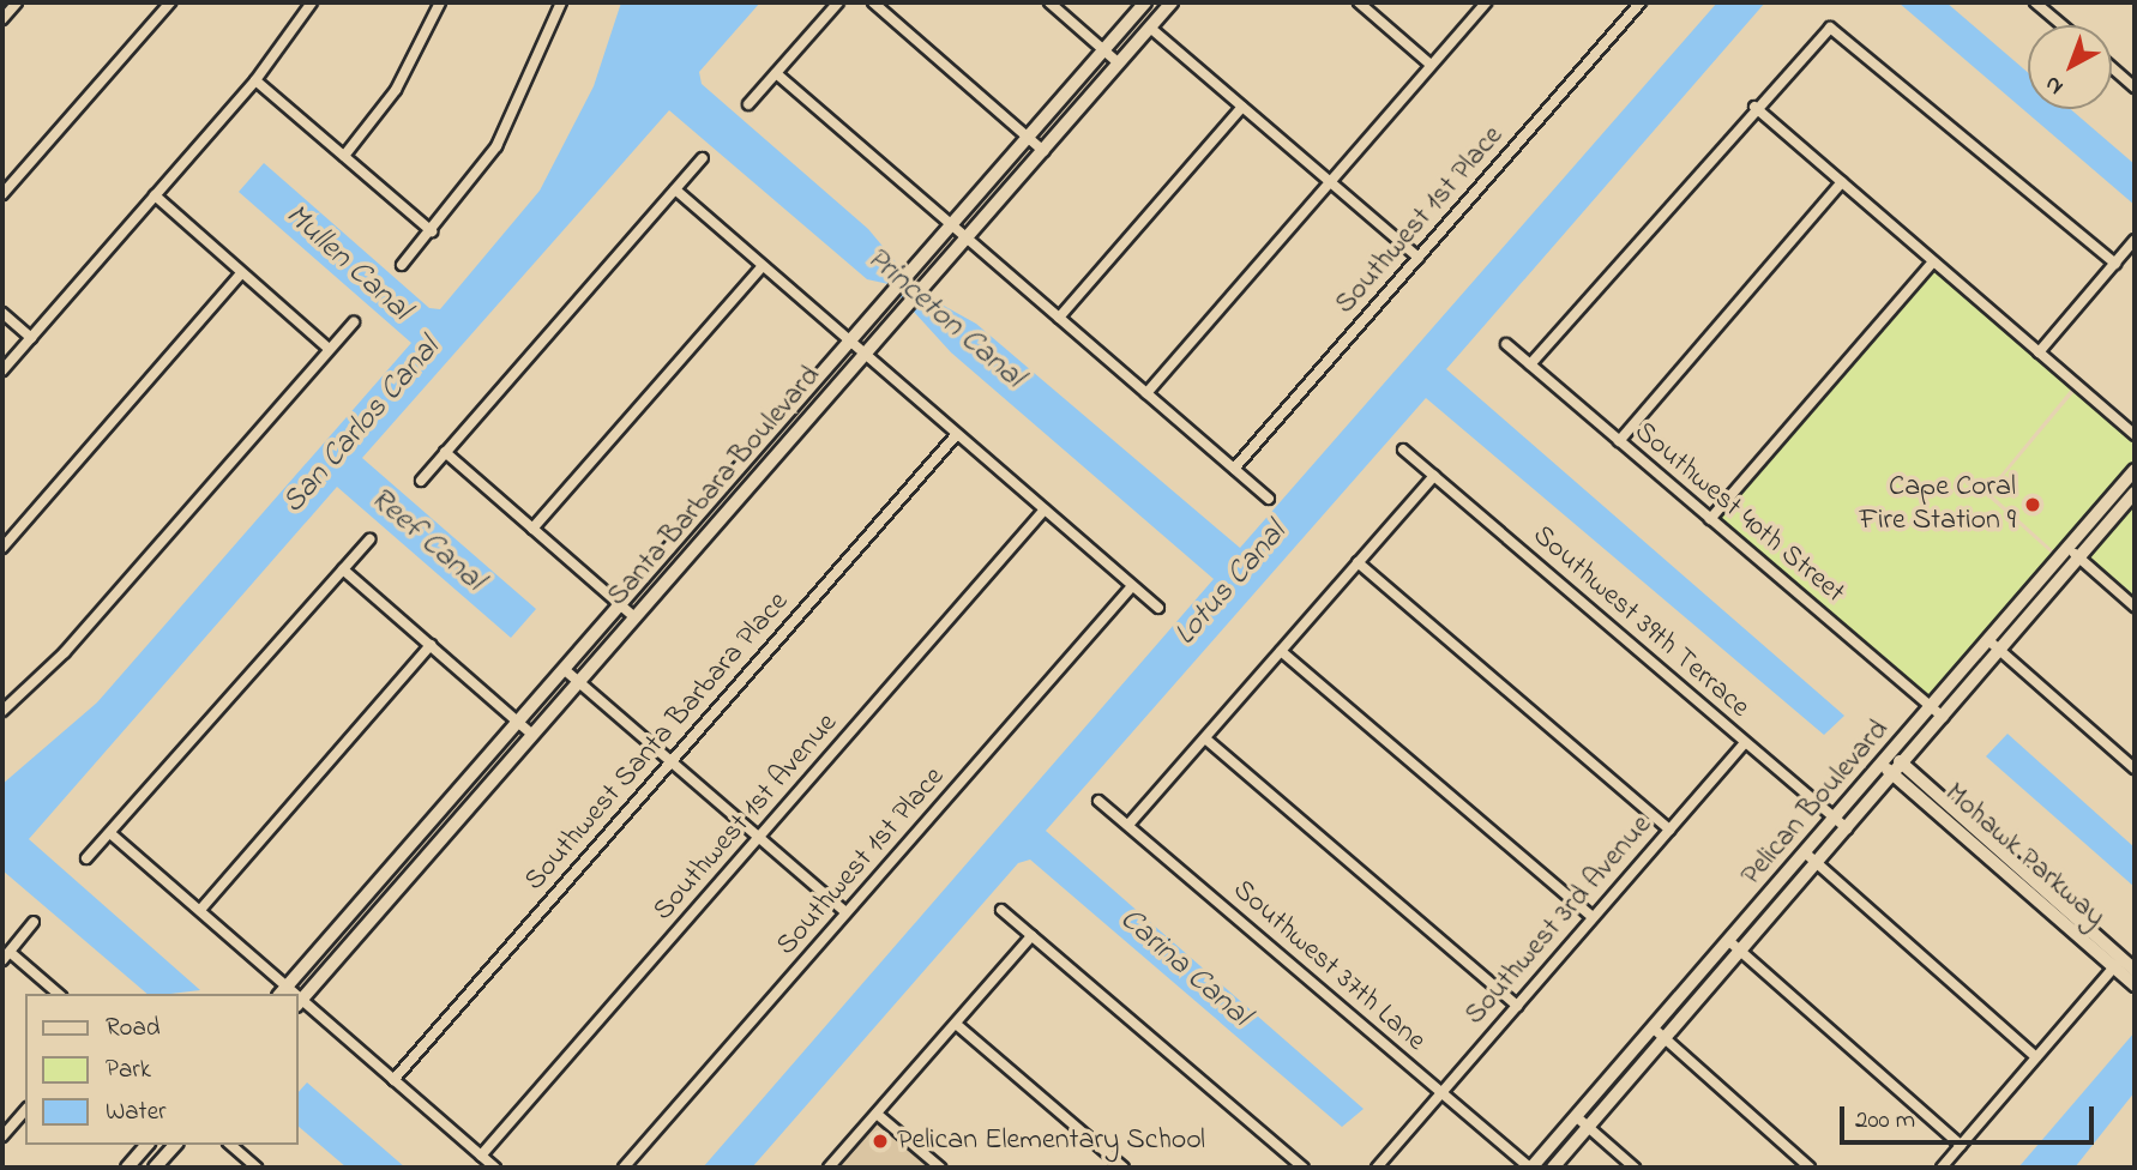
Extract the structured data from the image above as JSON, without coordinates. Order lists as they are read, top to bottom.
{
  "streets": {
    "main road": ["Santa Barbara Boulevard", "Pelican Boulevard", "Mohawk Parkway"],
    "street": [
      "Southwest 1st Place",
      "Southwest 40th Street",
      "Southwest 39th Terrace",
      "Southwest Santa Barbara Place",
      "Southwest 1st Avenue",
      "Southwest 3rd Avenue",
      "Southwest 37th Lane"
    ]
  },
  "crossings": [
    ["Southwest 40th Street", "Pelican Boulevard"],
    ["Southwest 39th Terrace", "Pelican Boulevard"],
    ["Southwest 39th Terrace", "Southwest 3rd Avenue"],
    ["Pelican Boulevard", "Mohawk Parkway"],
    ["Pelican Boulevard", "Southwest 37th Lane"],
    ["Southwest 3rd Avenue", "Southwest 37th Lane"]
  ],
  "water": [
    "Mullen Canal",
    "Princeton Canal",
    "San Carlos Canal",
    "Reef Canal",
    "Lotus Canal",
    "Carina Canal"
  ],
  "places": ["Cape Coral Fire Station 9", "Pelican Elementary School"],
  "legend": ["Road", "Park", "Water"],
  "scale_bar": "200 m",
  "north": "bottom left"
}
